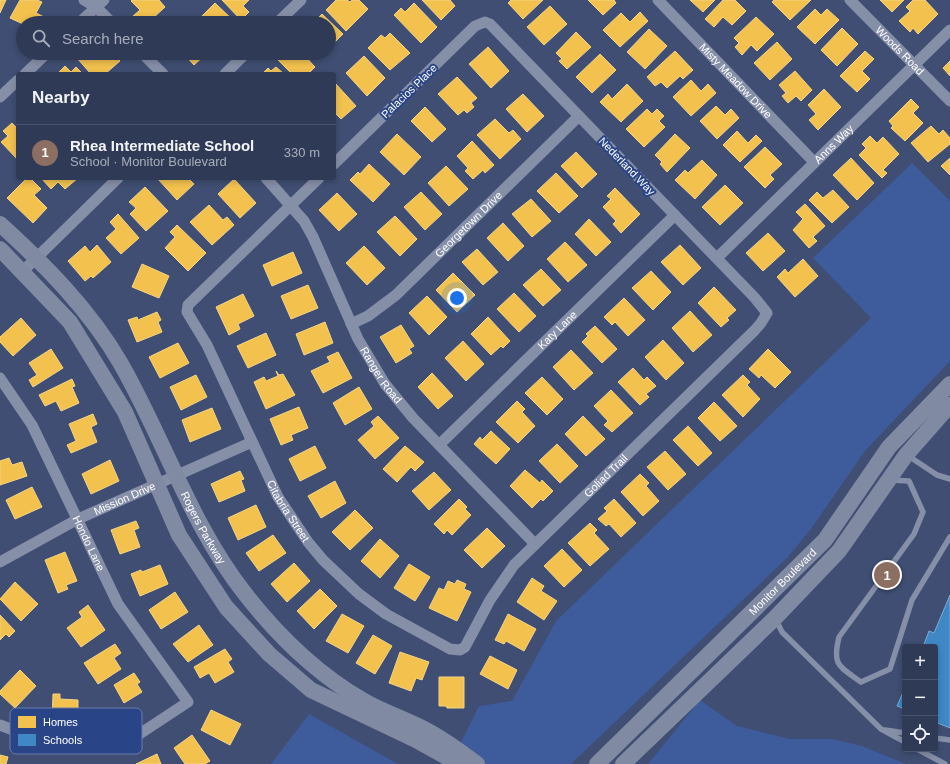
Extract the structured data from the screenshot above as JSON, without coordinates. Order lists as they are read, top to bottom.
{
  "streets": {
    "street": [
      "Woods Road",
      "Misty Meadow Drive",
      "Palacios Place",
      "Anns Way",
      "Nederland Way",
      "Georgetown Drive",
      "Katy Lane",
      "Ranger Road",
      "Goliad Trail",
      "Mission Drive",
      "Citabria Street",
      "Rogers Parkway",
      "Hondo Lane",
      "Monitor Boulevard"
    ]
  },
  "crossings": [
    ["Woods Road", "Anns Way"],
    ["Misty Meadow Drive", "Anns Way"],
    ["Palacios Place", "Nederland Way"],
    ["Anns Way", "Nederland Way"],
    ["Nederland Way", "Georgetown Drive"],
    ["Nederland Way", "Katy Lane"],
    ["Nederland Way", "Goliad Trail"],
    ["Georgetown Drive", "Ranger Road"],
    ["Katy Lane", "Ranger Road"],
    ["Ranger Road", "Goliad Trail"],
    ["Ranger Road", "Citabria Street"],
    ["Goliad Trail", "Citabria Street"],
    ["Mission Drive", "Citabria Street"],
    ["Mission Drive", "Rogers Parkway"],
    ["Mission Drive", "Hondo Lane"]
  ],
  "legend": ["Homes", "Schools"],
  "page": {
    "search": "Search here",
    "heading": "Nearby",
    "list": [
      {
        "mark": "1",
        "name": "Rhea Intermediate School",
        "note": "School · Monitor Boulevard",
        "value": "330 m"
      }
    ],
    "pins": "1",
    "map_buttons": ["+", "−"]
  }
}
